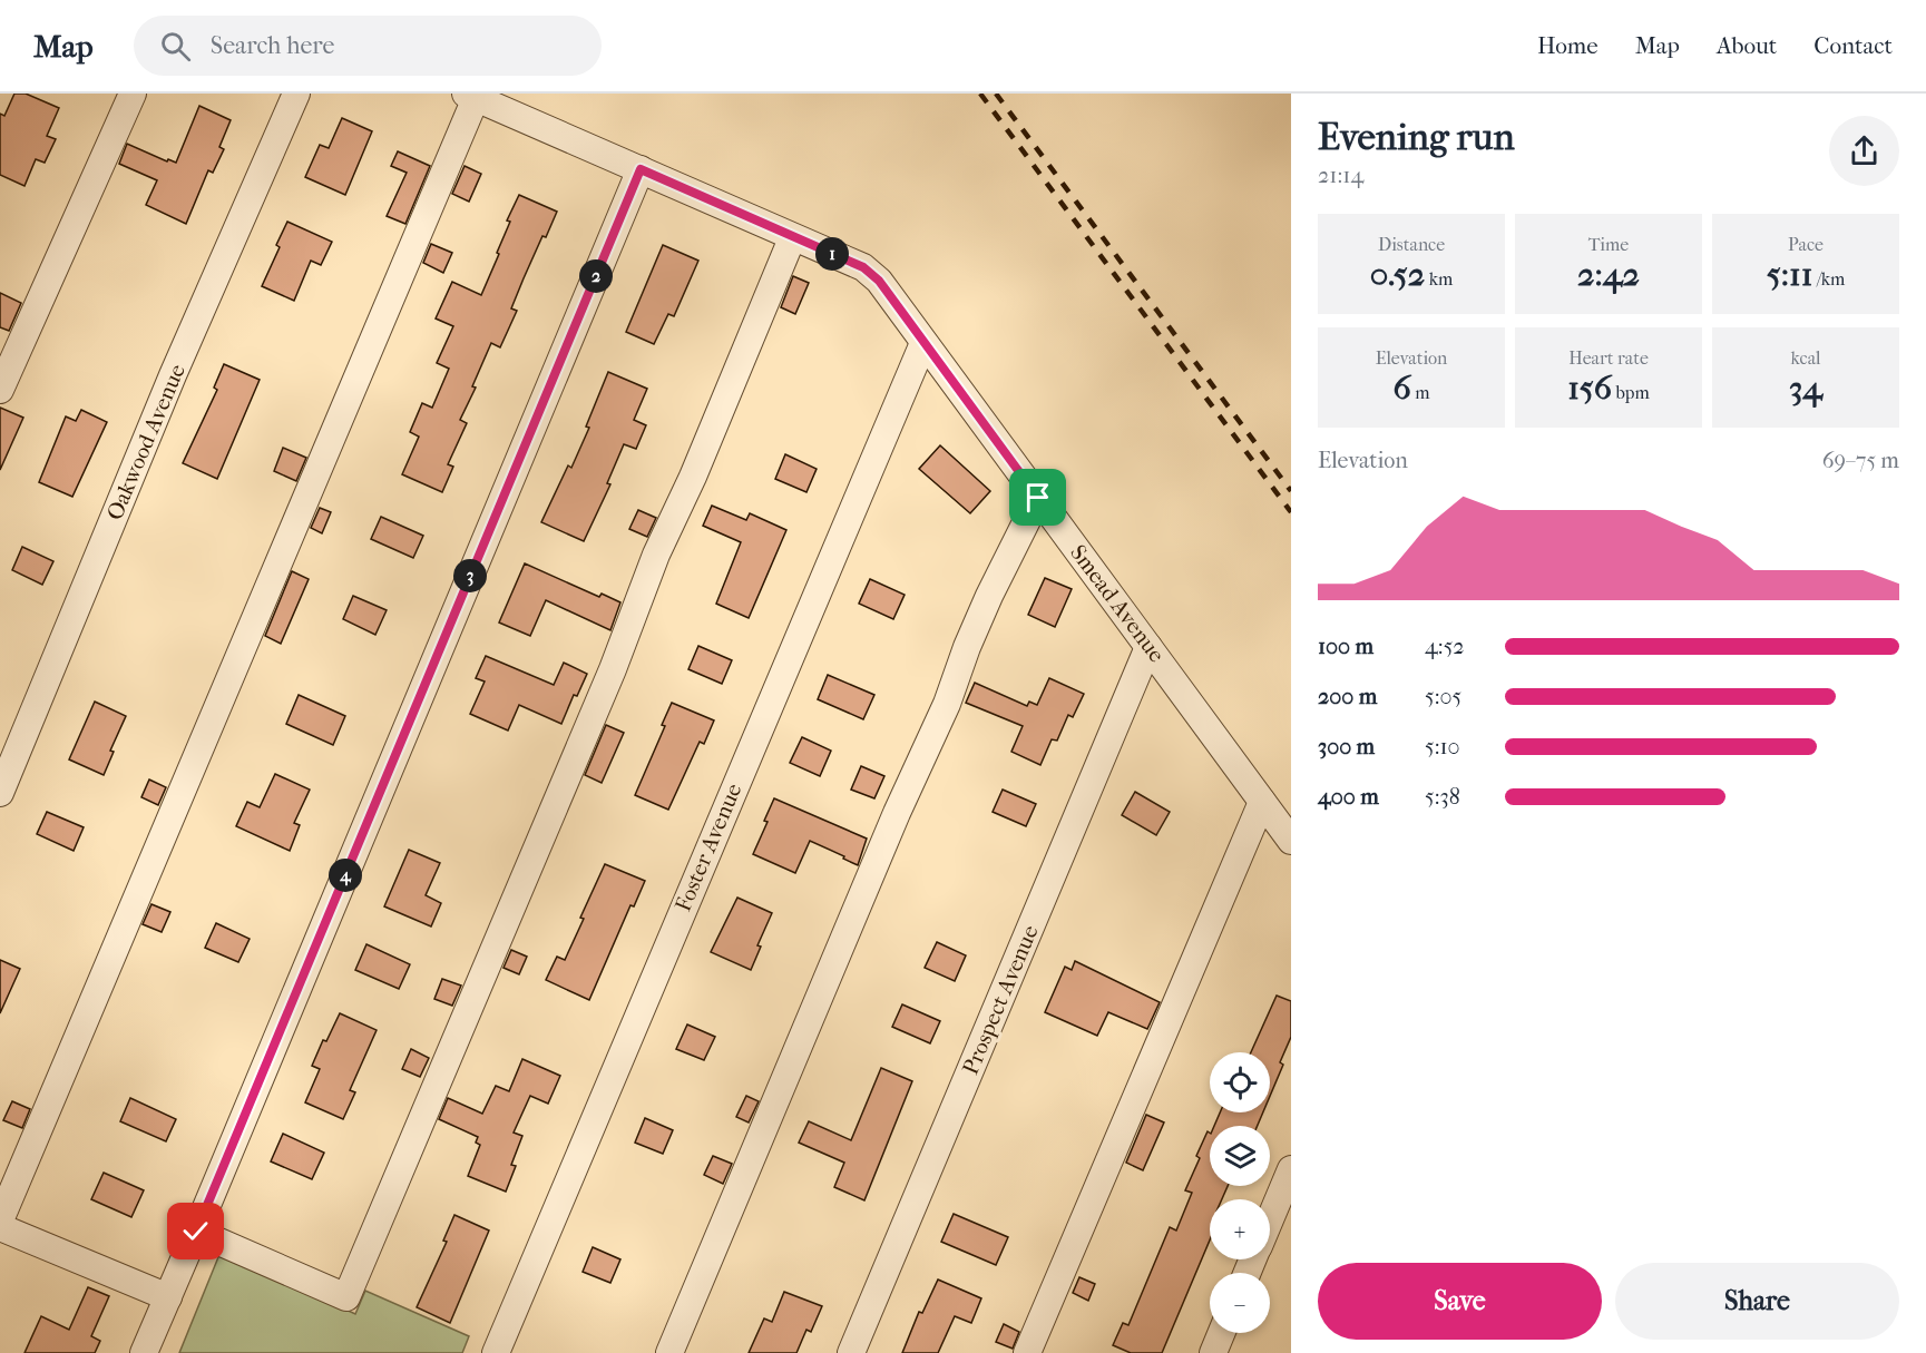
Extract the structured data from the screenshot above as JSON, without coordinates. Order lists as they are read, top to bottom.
{
  "streets": {
    "street": [
      "Oakwood Avenue",
      "Smead Avenue",
      "Foster Avenue",
      "Prospect Avenue"
    ]
  },
  "crossings": [
    ["Smead Avenue", "Foster Avenue"],
    ["Smead Avenue", "Prospect Avenue"]
  ],
  "page": {
    "header": "Map",
    "search": "Search here",
    "nav": [
      "Home",
      "Map",
      "About",
      "Contact"
    ],
    "heading": ["Evening run", "21:14"],
    "stats": [
      ["Distance", "0.52 km"],
      ["Time", "2:42"],
      ["Pace", "5:11 /km"],
      ["Elevation", "6 m"],
      ["Heart rate", "156 bpm"],
      ["kcal", "34"]
    ],
    "pins": [
      "1",
      "2",
      "3",
      "4"
    ],
    "chart": ["Elevation", "69–75 m"],
    "list": [
      {
        "name": "100 m",
        "note": "4:52"
      },
      {
        "name": "200 m",
        "note": "5:05"
      },
      {
        "name": "300 m",
        "note": "5:10"
      },
      {
        "name": "400 m",
        "note": "5:38"
      }
    ],
    "map_buttons": ["+", "−"],
    "buttons": ["Save", "Share"]
  }
}
